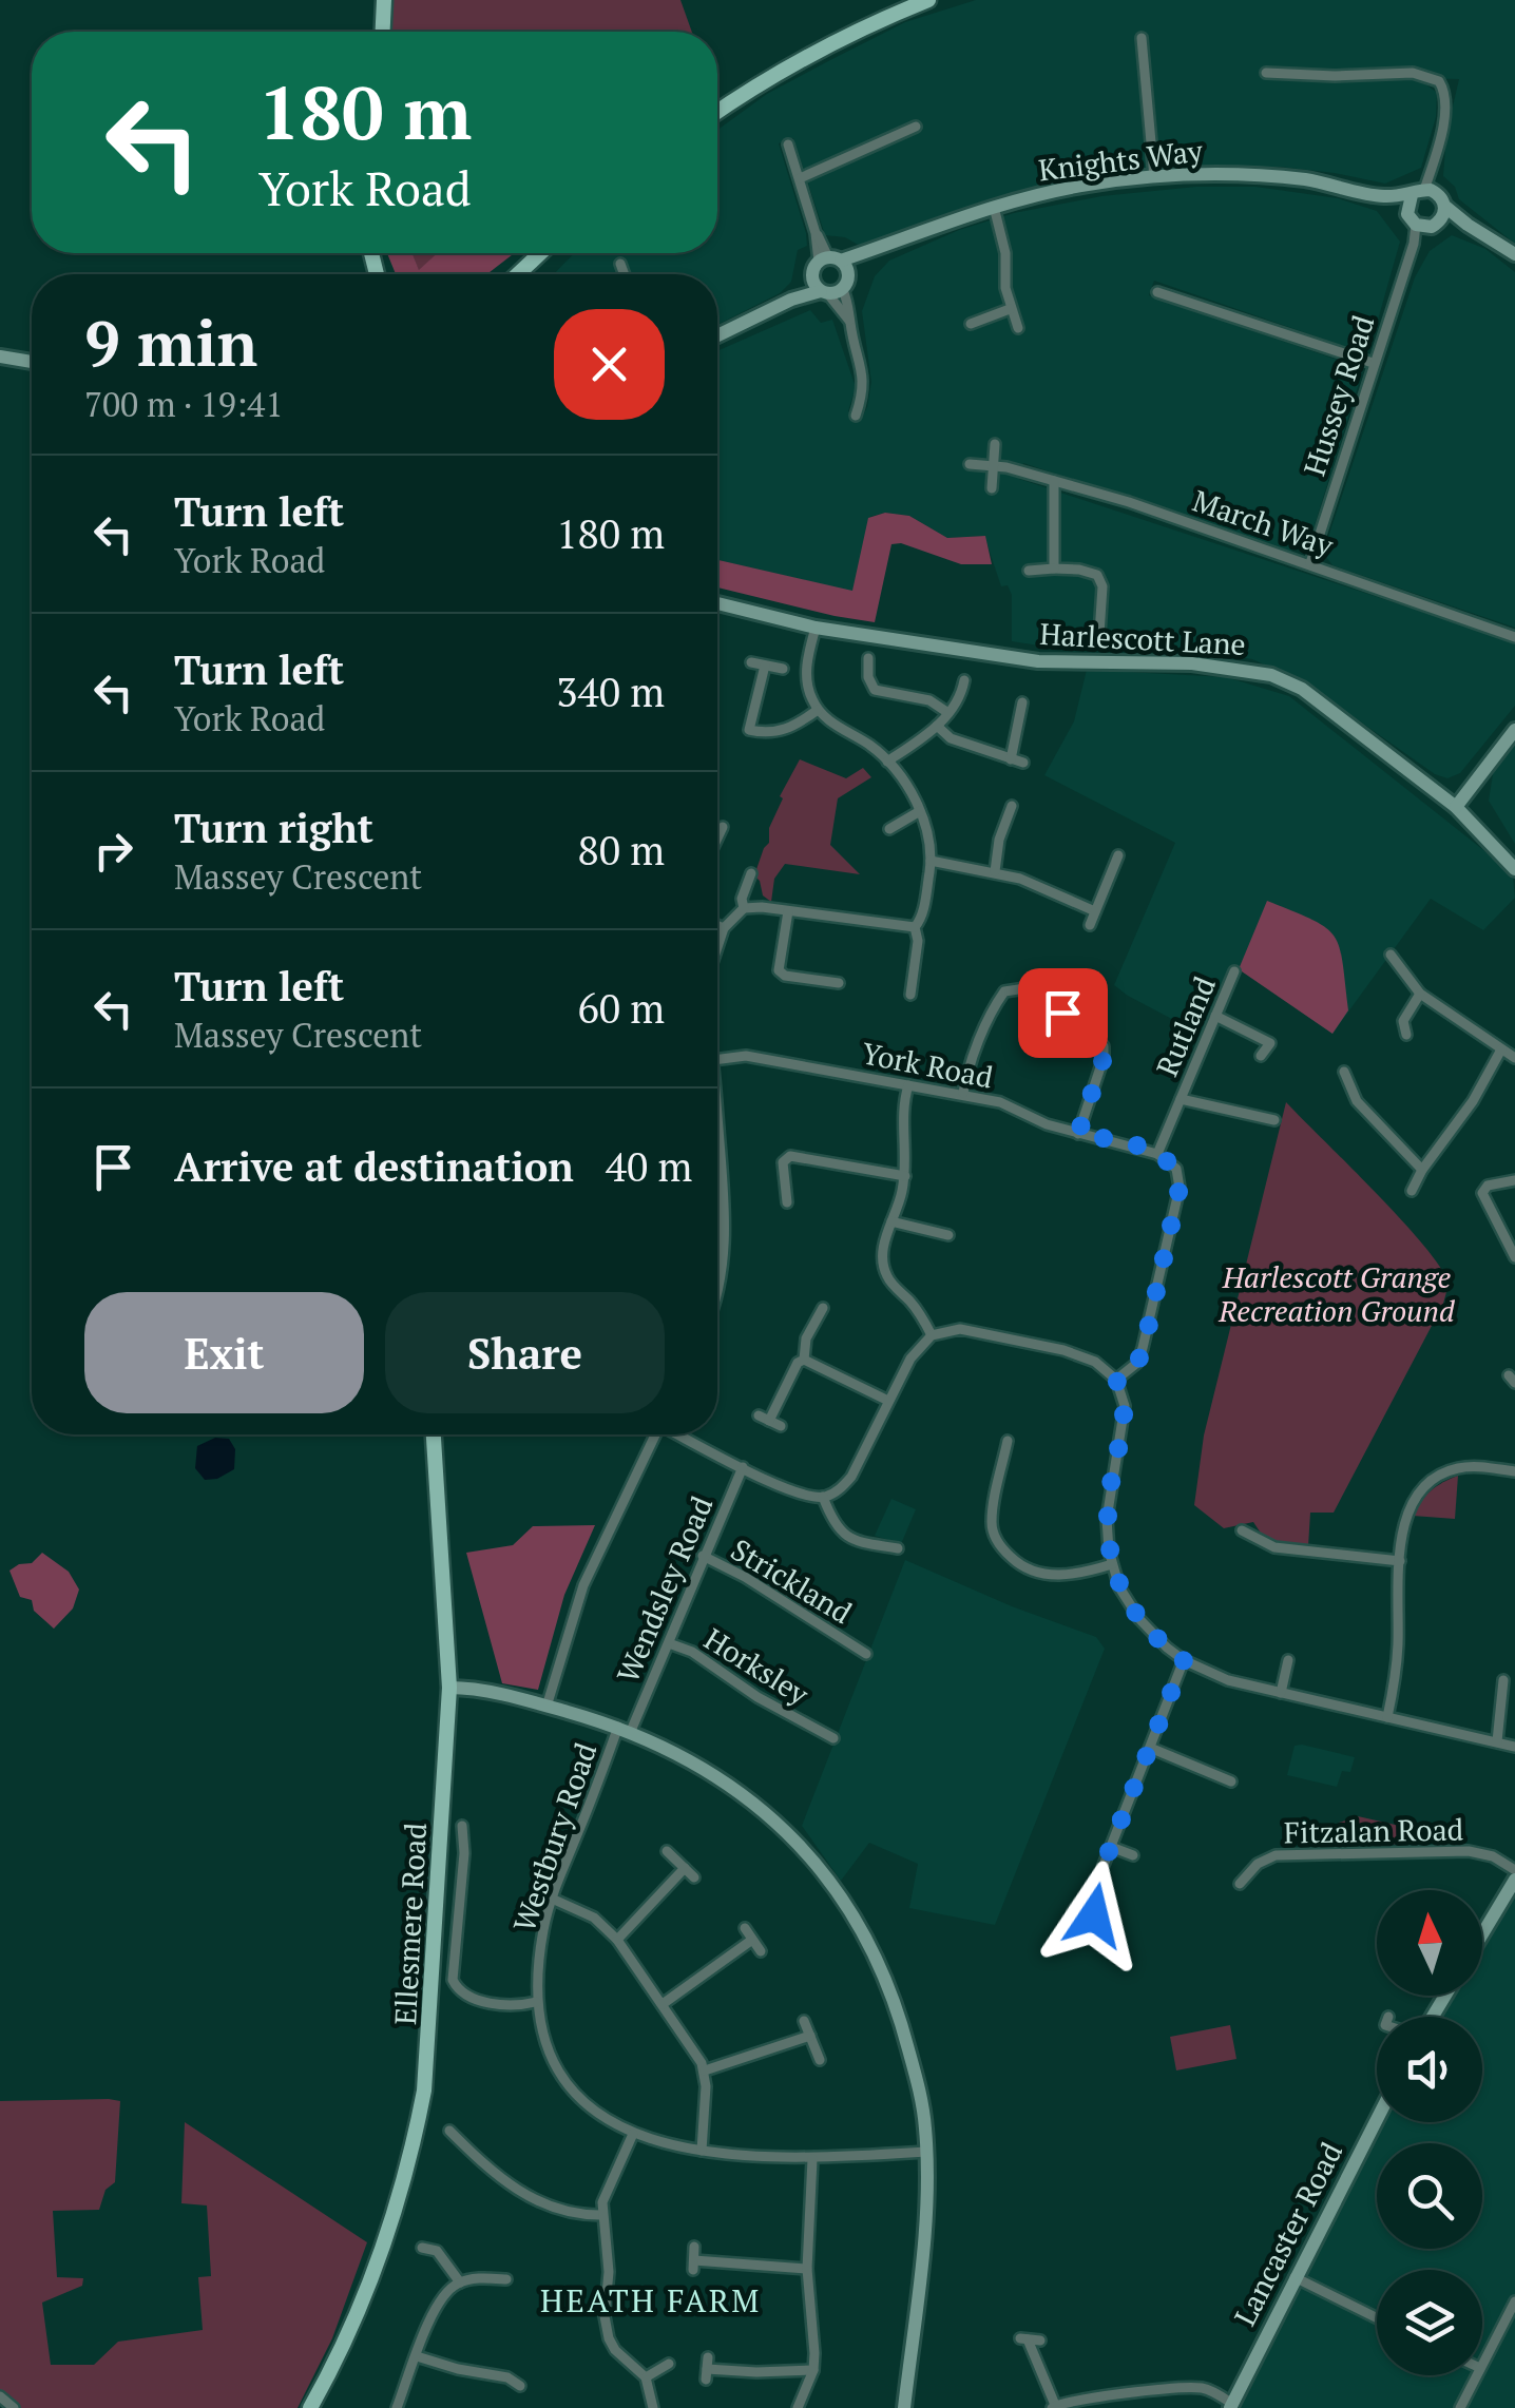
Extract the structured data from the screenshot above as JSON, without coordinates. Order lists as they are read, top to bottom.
{
  "streets": {
    "main road": ["Ellesmere Road"],
    "street": [
      "Knights Way",
      "Hussey Road",
      "March Way",
      "Harlescott Lane",
      "Rutland",
      "York Road",
      "Strickland",
      "Wendsley Road",
      "Horksley",
      "Fitzalan Road",
      "Westbury Road",
      "Lancaster Road"
    ]
  },
  "crossings": [
    ["Knights Way", "Hussey Road"],
    ["Hussey Road", "March Way"],
    ["Rutland", "York Road"],
    ["Strickland", "Wendsley Road"],
    ["Wendsley Road", "Horksley"],
    ["Wendsley Road", "Westbury Road"]
  ],
  "districts": ["HEATH FARM"],
  "parks": ["Harlescott Grange Recreation Ground"],
  "north": "top",
  "page": {
    "turn": ["180 m", "York Road"],
    "heading": ["9 min", "700 m · 19:41"],
    "list": [
      {
        "name": "Turn left",
        "note": "York Road",
        "value": "180 m"
      },
      {
        "name": "Turn left",
        "note": "York Road",
        "value": "340 m"
      },
      {
        "name": "Turn right",
        "note": "Massey Crescent",
        "value": "80 m"
      },
      {
        "name": "Turn left",
        "note": "Massey Crescent",
        "value": "60 m"
      },
      {
        "name": "Arrive at destination",
        "value": "40 m"
      }
    ],
    "buttons": ["Exit", "Share"]
  }
}
